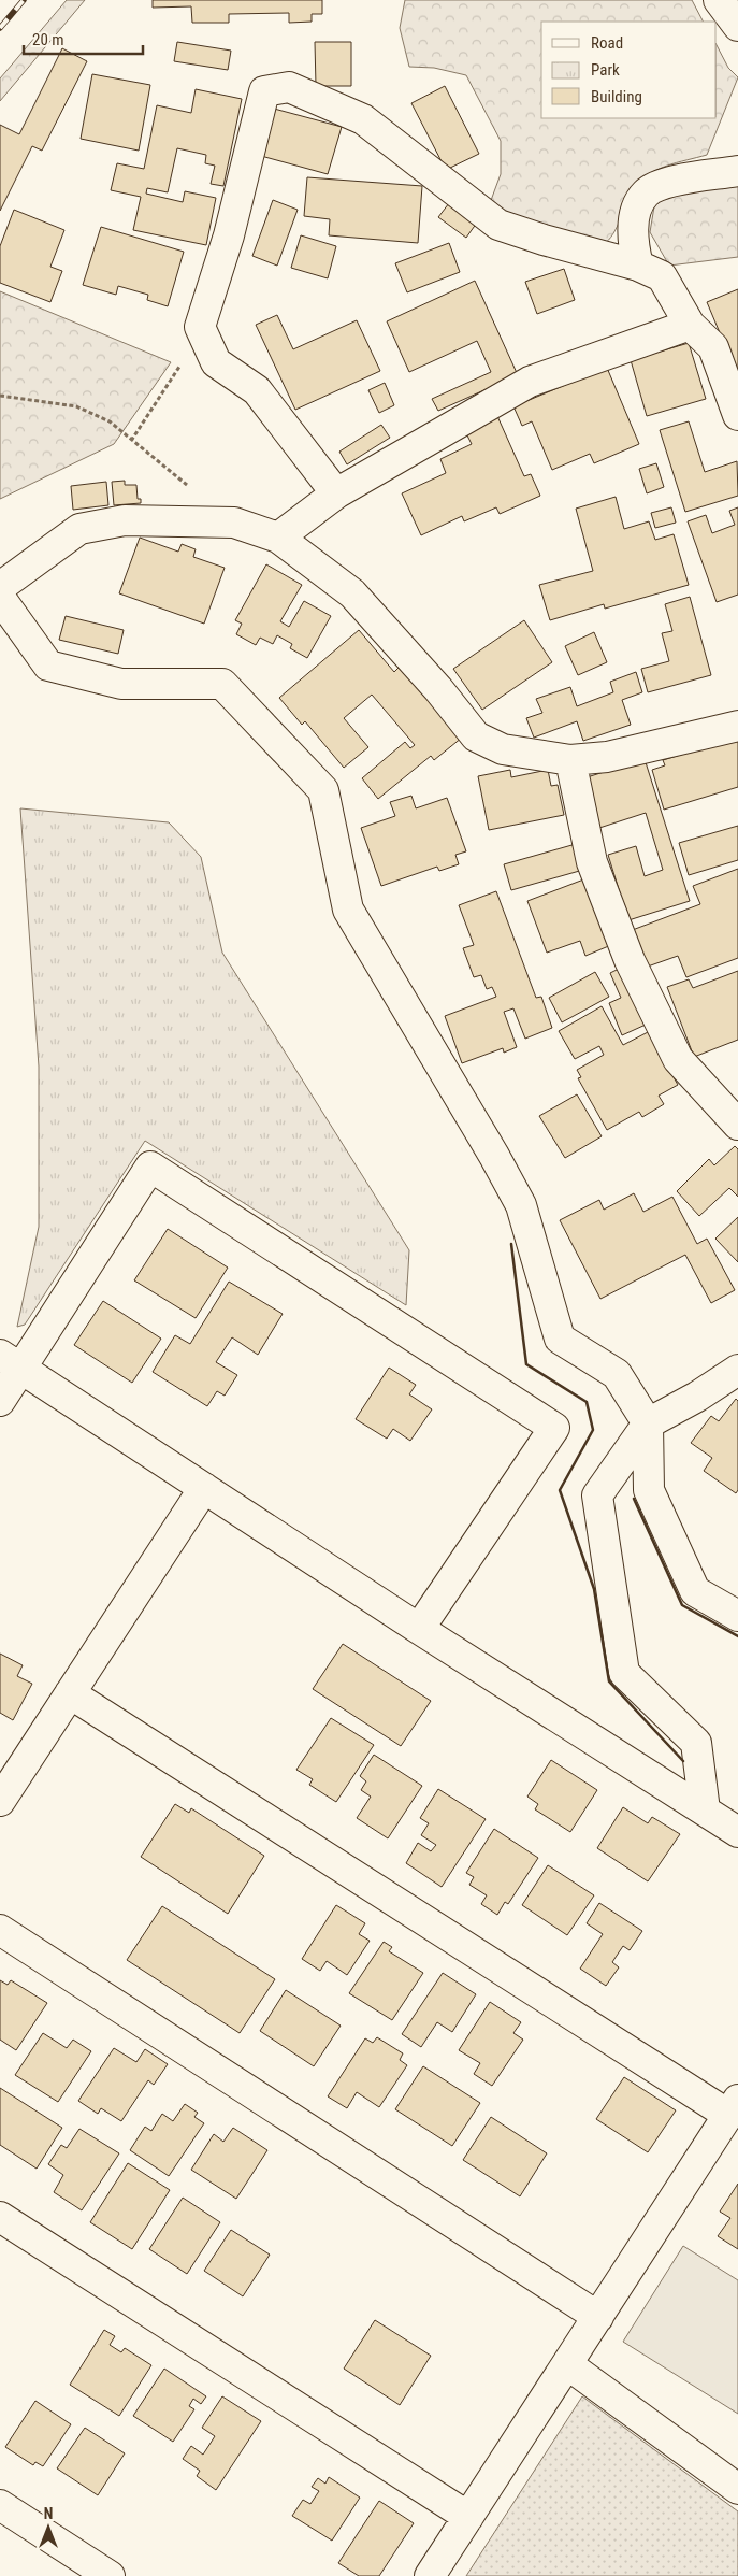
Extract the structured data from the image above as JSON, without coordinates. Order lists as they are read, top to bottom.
{
  "legend": ["Road", "Park", "Building"],
  "scale_bar": "20 m",
  "north": "top"
}
